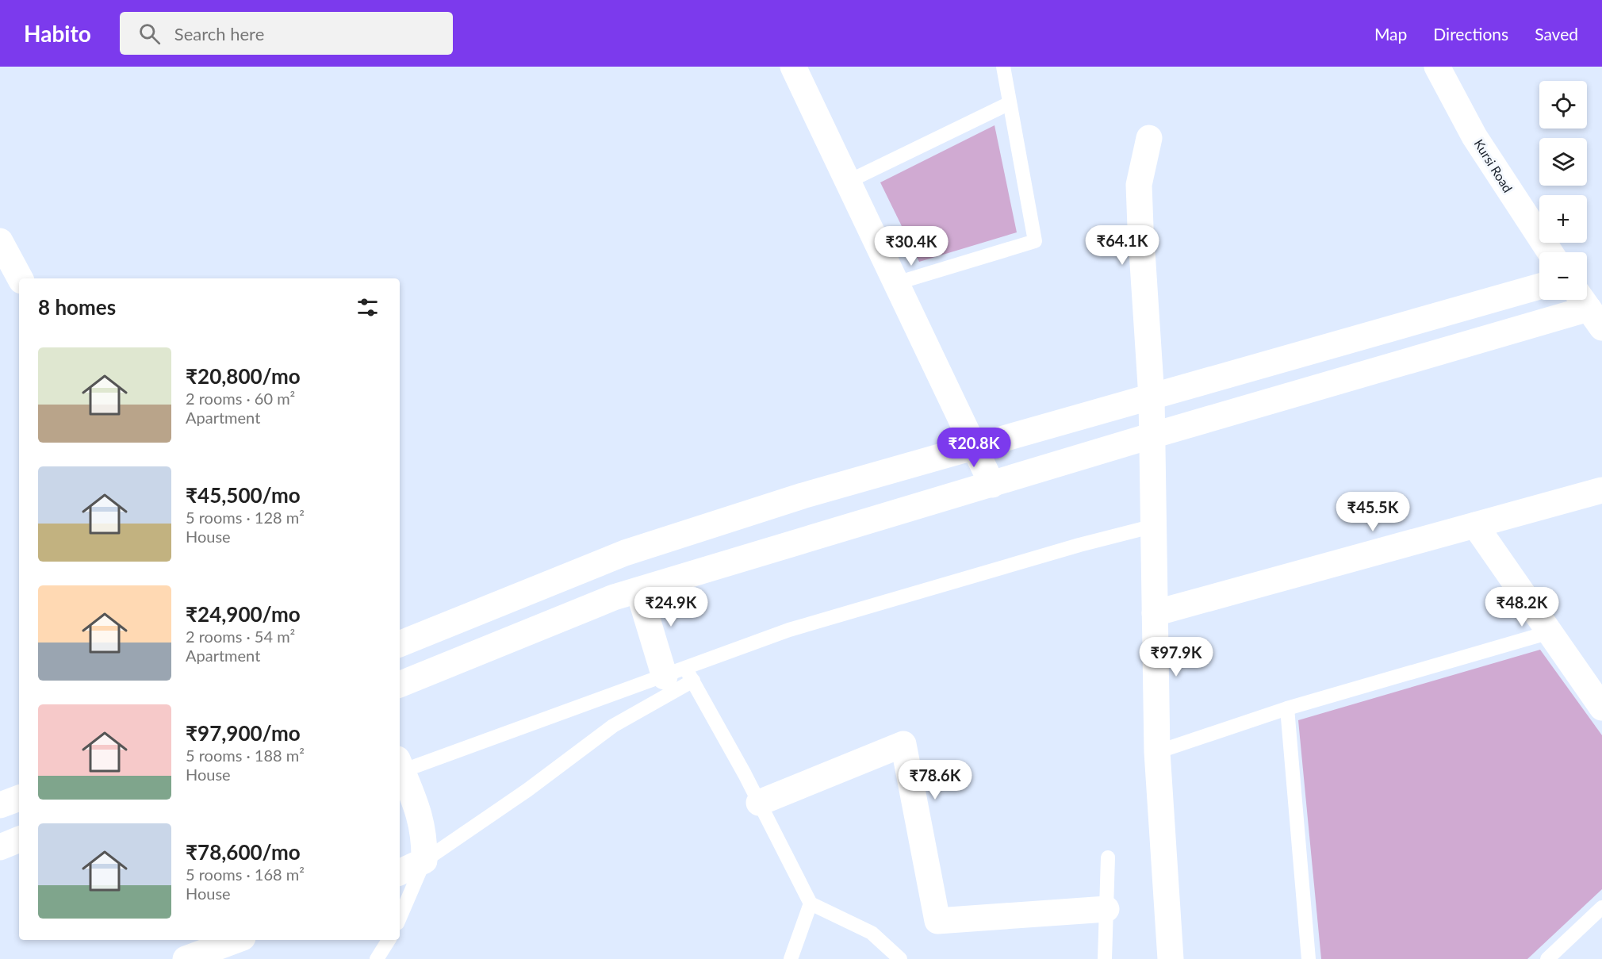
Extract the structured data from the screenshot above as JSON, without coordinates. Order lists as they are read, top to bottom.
{
  "streets": {
    "street": ["Kursi Road"]
  },
  "page": {
    "header": "Habito",
    "search": "Search here",
    "nav": ["Map", "Directions", "Saved"],
    "map_buttons": ["+", "−"],
    "price": [
      "₹64.1K",
      "₹30.4K",
      "₹20.8K",
      "₹45.5K",
      "₹24.9K",
      "₹48.2K",
      "₹97.9K",
      "₹78.6K"
    ],
    "heading": "8 homes",
    "list": [
      {
        "name": "₹20,800/mo",
        "note": "2 rooms · 60 m² · Apartment"
      },
      {
        "name": "₹45,500/mo",
        "note": "5 rooms · 128 m² · House"
      },
      {
        "name": "₹24,900/mo",
        "note": "2 rooms · 54 m² · Apartment"
      },
      {
        "name": "₹97,900/mo",
        "note": "5 rooms · 188 m² · House"
      },
      {
        "name": "₹78,600/mo",
        "note": "5 rooms · 168 m² · House"
      }
    ]
  }
}
